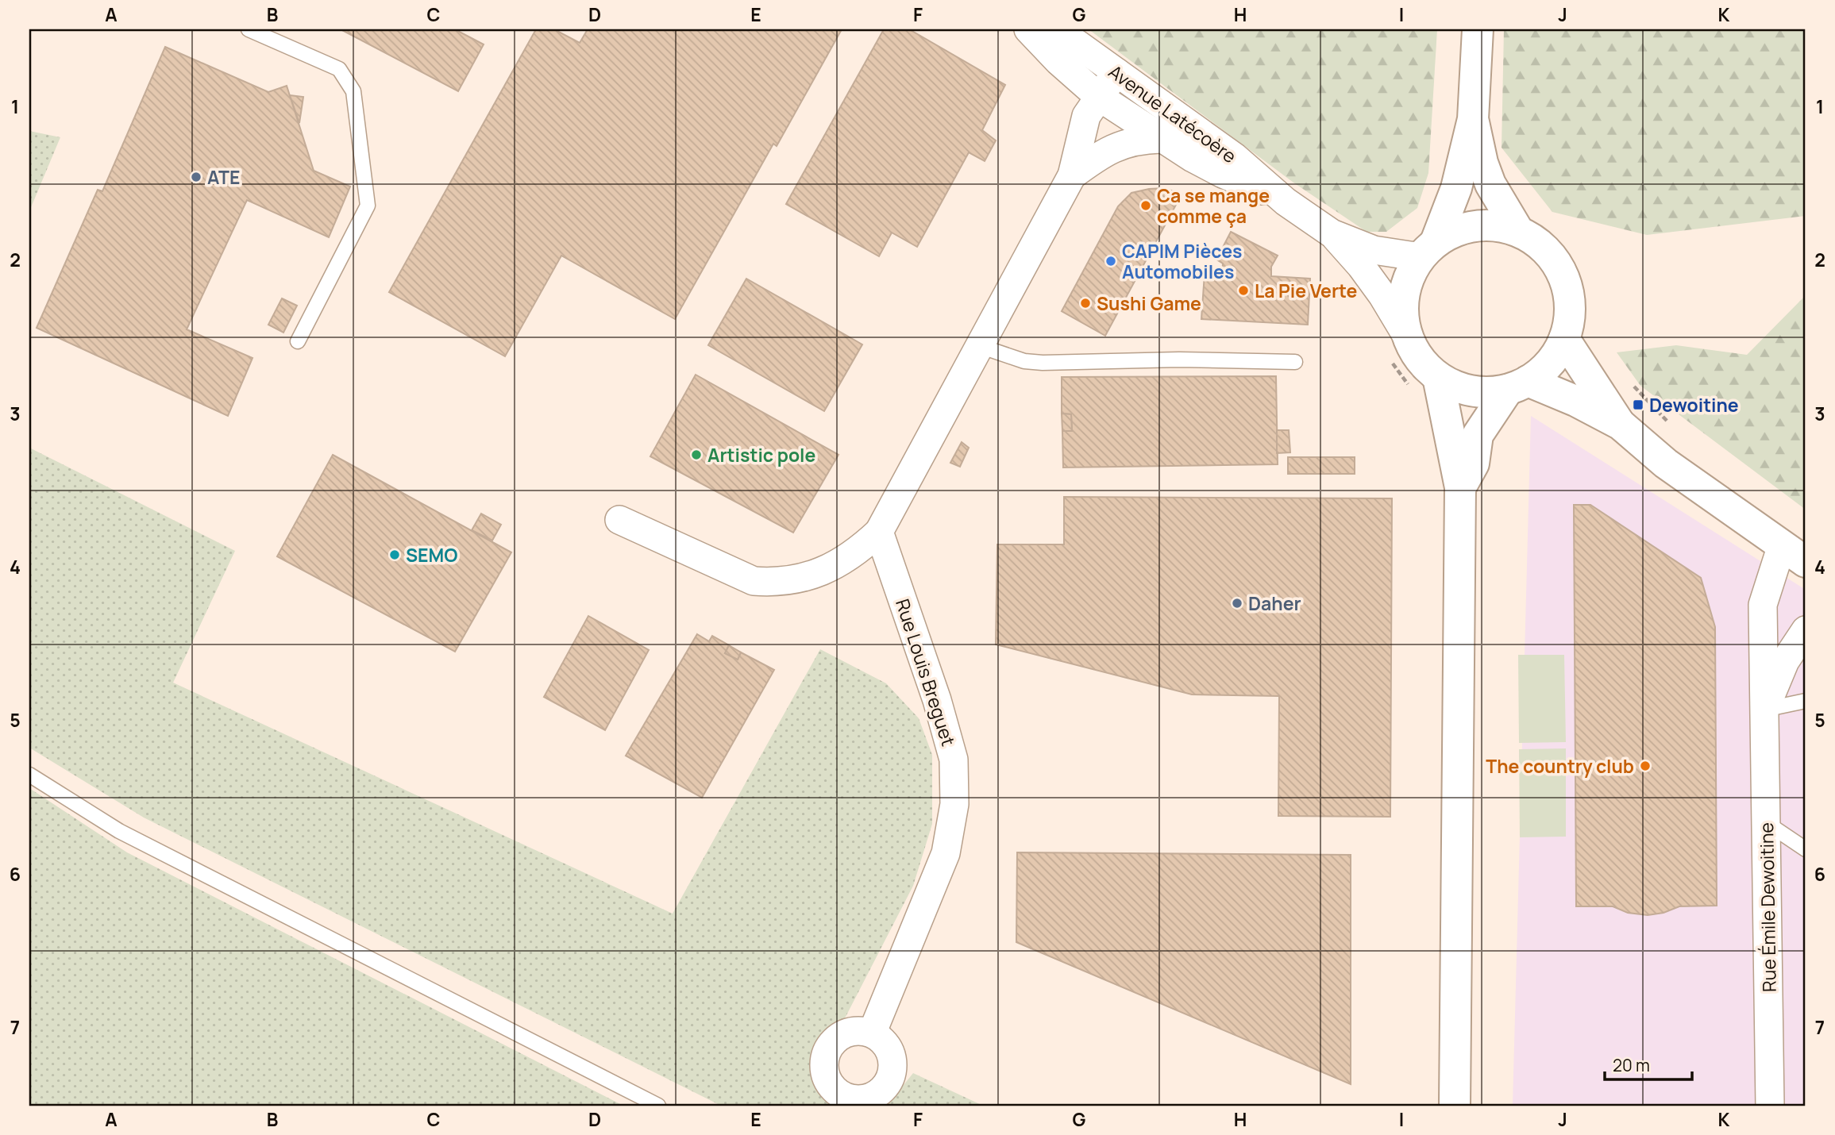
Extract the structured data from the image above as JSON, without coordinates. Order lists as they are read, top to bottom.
{
  "streets": {
    "street": ["Avenue Latécoère", "Rue Louis Breguet", "Rue Émile Dewoitine"]
  },
  "places": {
    "other": [
      "ATE",
      "Ca se mange comme ça",
      "CAPIM Pièces Automobiles",
      "La Pie Verte",
      "Sushi Game",
      "Artistic pole",
      "SEMO",
      "Daher",
      "The country club"
    ],
    "transit": ["Dewoitine"]
  },
  "scale_bar": "20 m",
  "grid": {
    "columns": [
      "A",
      "B",
      "C",
      "D",
      "E",
      "F",
      "G",
      "H",
      "I",
      "J",
      "K"
    ],
    "rows": [
      "1",
      "2",
      "3",
      "4",
      "5",
      "6",
      "7"
    ]
  }
}
